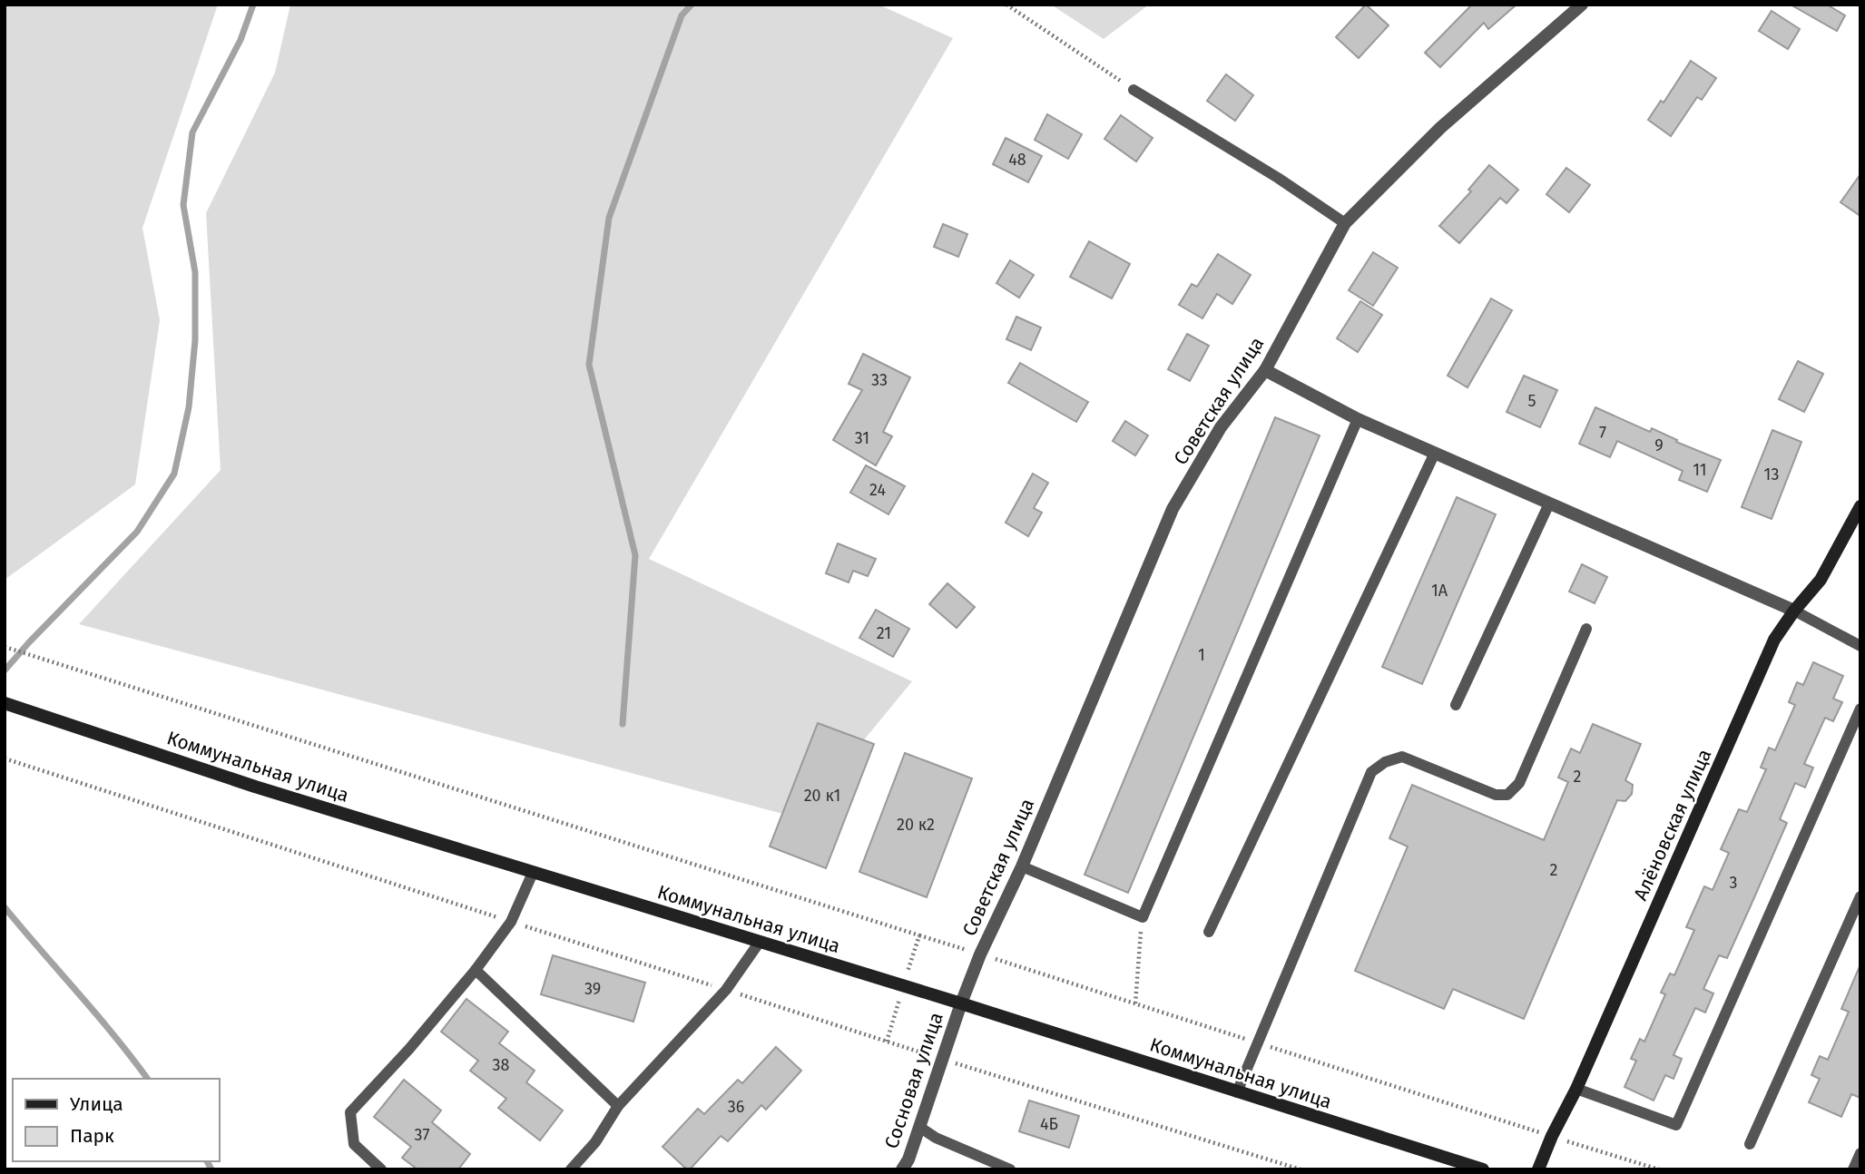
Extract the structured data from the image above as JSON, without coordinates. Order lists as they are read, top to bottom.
{
  "streets": {
    "street": [
      "Советская улица",
      "Коммунальная улица",
      "Алёновская улица",
      "Сосновая улица"
    ]
  },
  "crossings": [
    ["Советская улица", "Коммунальная улица"],
    ["Советская улица", "Сосновая улица"],
    ["Коммунальная улица", "Сосновая улица"]
  ],
  "house_numbers": [
    "48",
    "33",
    "5",
    "7",
    "31",
    "9",
    "11",
    "13",
    "24",
    "1А",
    "21",
    "1",
    "2",
    "20 к1",
    "20 к2",
    "2",
    "3",
    "39",
    "38",
    "36",
    "4Б",
    "37"
  ],
  "legend": ["Улица", "Парк"]
}
